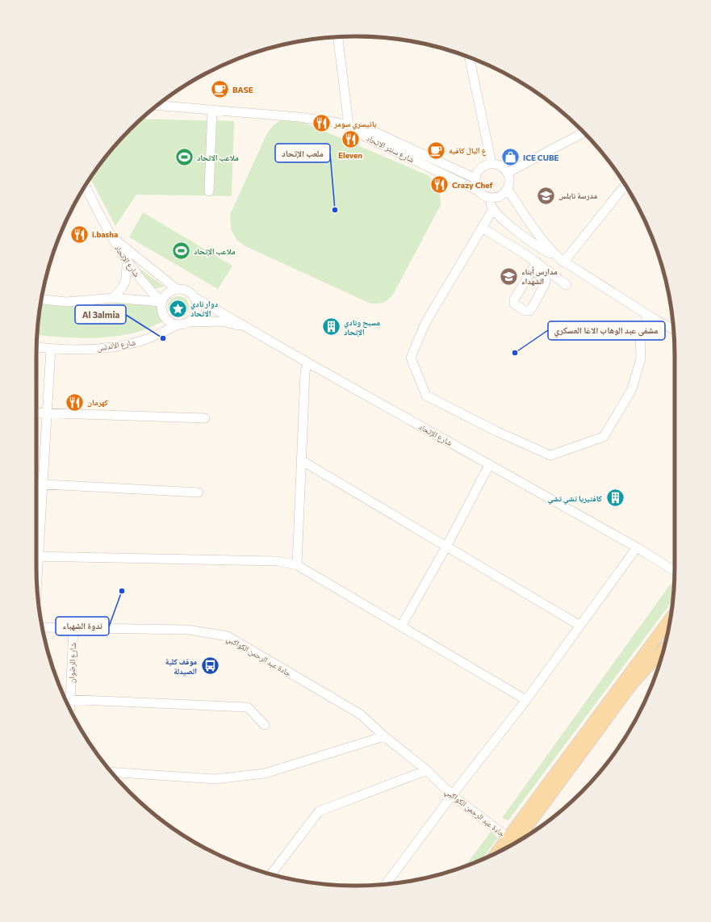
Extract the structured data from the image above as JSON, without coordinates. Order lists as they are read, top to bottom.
{
  "streets": {
    "street": [
      "شارع سنتر الاتحاد",
      "شارع الإتحاد",
      "شارع الأندلس",
      "جادة عبد الرحمن الكواكبي",
      "شارع الرضوان"
    ]
  },
  "crossings": [
    ["شارع الإتحاد", "شارع الأندلس"],
    ["جادة عبد الرحمن الكواكبي", "شارع الرضوان"]
  ],
  "places": {
    "cafe": ["BASE", "ع البال كافيه"],
    "restaurant": [
      "باتيسري سومر",
      "Eleven",
      "Crazy Chef",
      "i.basha",
      "كهرمان"
    ],
    "sports": ["ملاعب الاتحاد", "ملاعب الإتحاد"],
    "shop": ["ICE CUBE"],
    "school or university": ["مدرسة نابلس", "مدارس أبناء الشهداء"],
    "other": [
      "ملعب الإتحاد",
      "Al 3almia",
      "مشفى عبد الوهاب الاغا العسكري",
      "ندوة الشهباء"
    ],
    "place": ["دوار نادي الاتحاد"],
    "building": ["مسبح ونادي الإتحاد", "كافتيريا تشي تشي"],
    "bus stop": ["موقف كلية الصيدلة"]
  }
}
